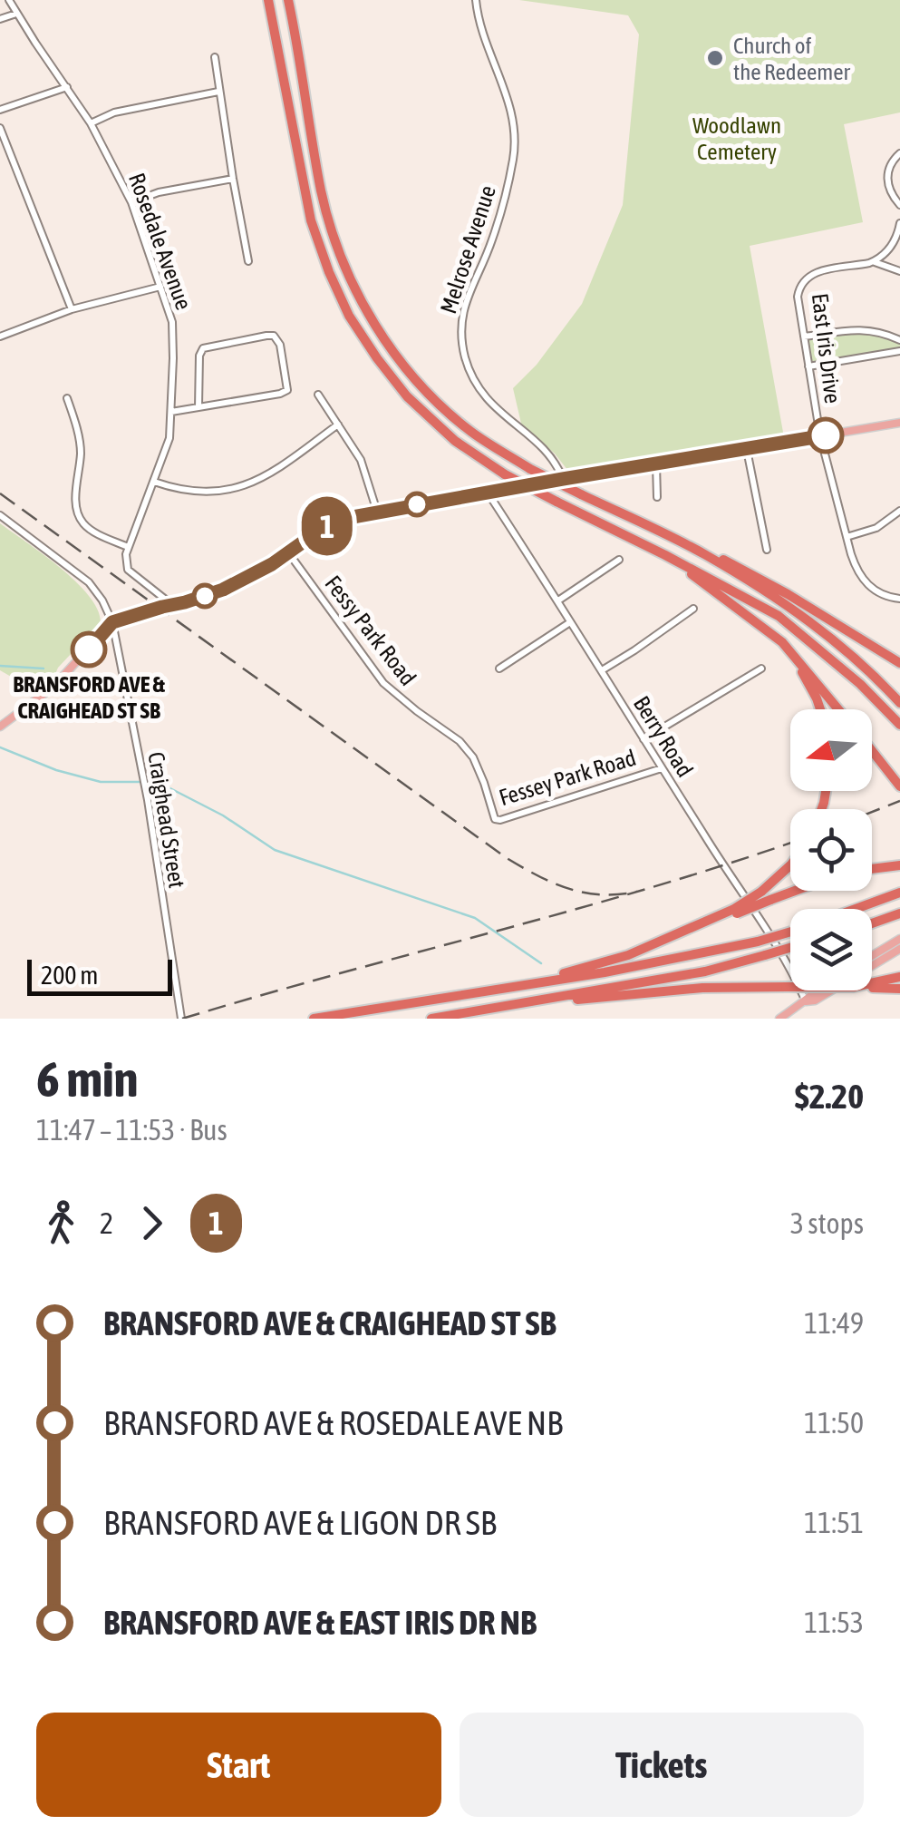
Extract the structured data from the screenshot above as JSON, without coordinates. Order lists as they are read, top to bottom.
{
  "streets": {
    "street": [
      "Rosedale Avenue",
      "Melrose Avenue",
      "East Iris Drive",
      "Fessy Park Road",
      "Berry Road",
      "Fessey Park Road",
      "Craighead Street"
    ]
  },
  "crossings": [
    ["Fessy Park Road", "Fessey Park Road"],
    ["Berry Road", "Fessey Park Road"]
  ],
  "parks": ["Woodlawn Cemetery"],
  "places": ["Church of the Redeemer", "BRANSFORD AVE & CRAIGHEAD ST SB"],
  "lines": ["bus line 1"],
  "scale_bar": "200 m",
  "north": "left",
  "page": {
    "on_map": "1",
    "scale": "200 m",
    "heading": ["6 min", "11:47 – 11:53 · Bus", "$2.20"],
    "legs": ["2", "1", "3 stops"],
    "list": [
      {
        "name": "BRANSFORD AVE & CRAIGHEAD ST SB",
        "value": "11:49"
      },
      {
        "name": "BRANSFORD AVE & ROSEDALE AVE NB",
        "value": "11:50"
      },
      {
        "name": "BRANSFORD AVE & LIGON DR SB",
        "value": "11:51"
      },
      {
        "name": "BRANSFORD AVE & EAST IRIS DR NB",
        "value": "11:53"
      }
    ],
    "buttons": ["Start", "Tickets"]
  }
}
